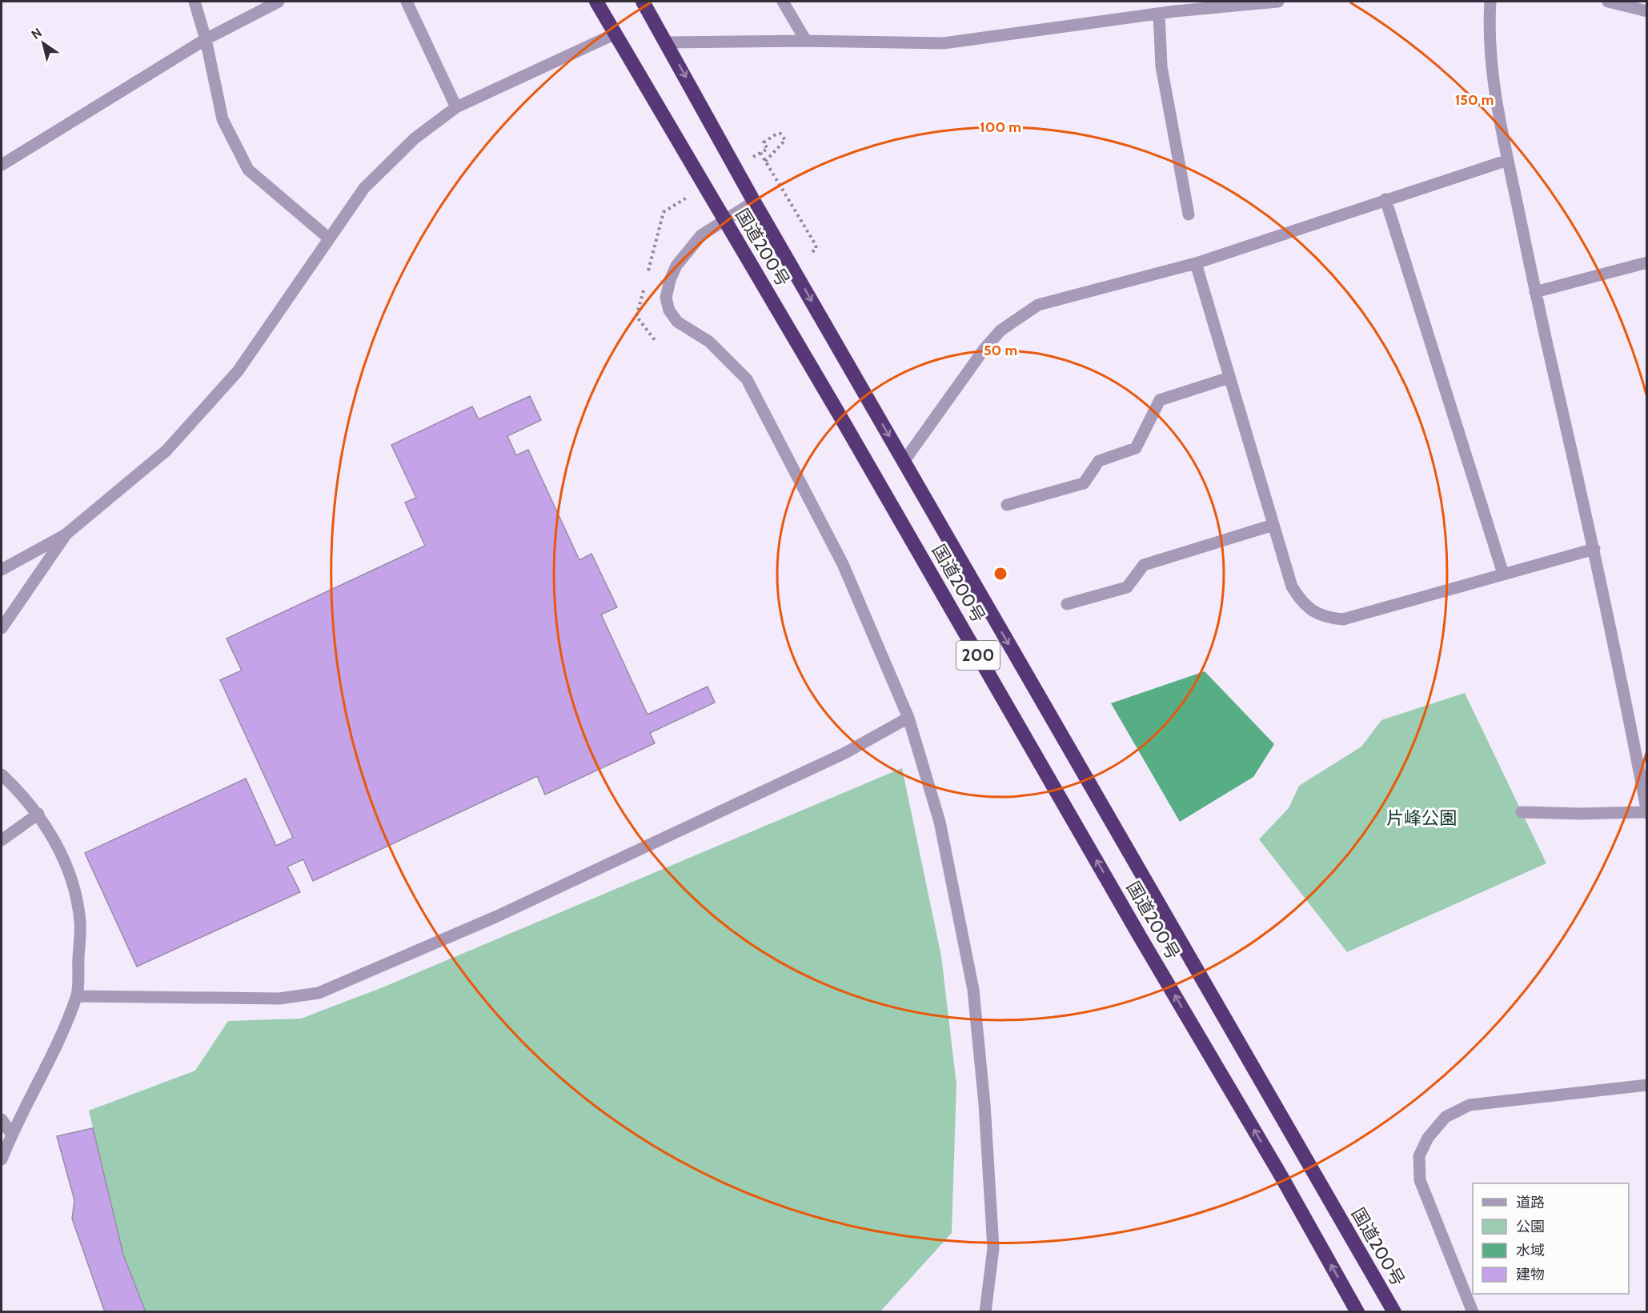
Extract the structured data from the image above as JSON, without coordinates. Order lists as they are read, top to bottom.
{
  "streets": {
    "highway": ["国道200号", "200"]
  },
  "parks": ["片峰公園"],
  "legend": [
    "道路",
    "公園",
    "水域",
    "建物"
  ],
  "north": "top left",
  "rings": ["150 m", "100 m", "50 m"]
}
